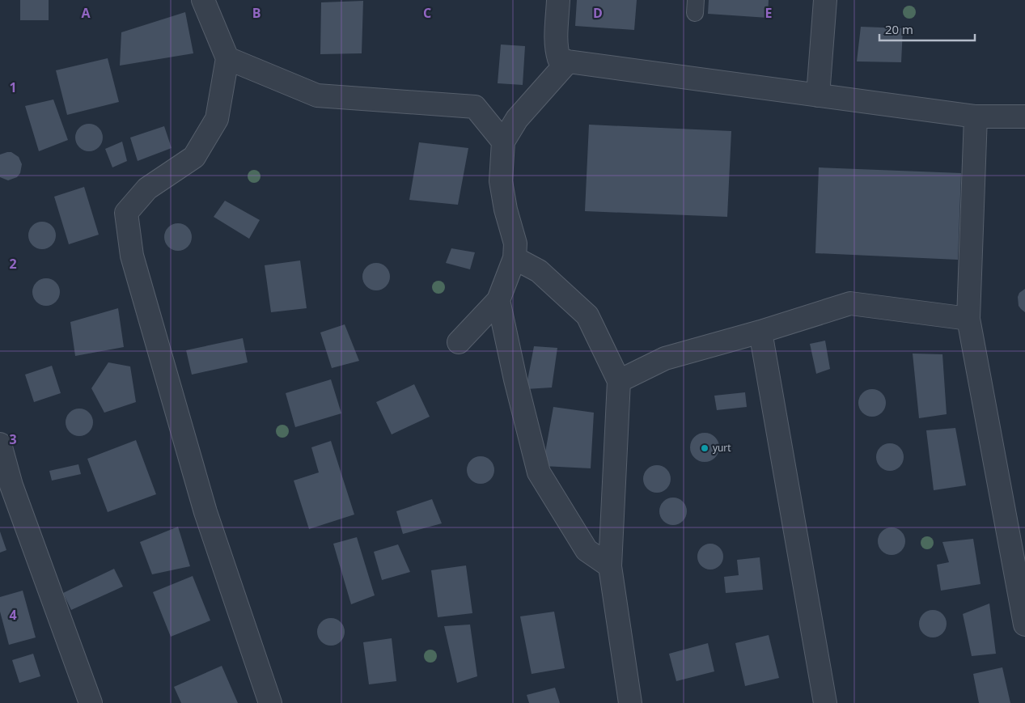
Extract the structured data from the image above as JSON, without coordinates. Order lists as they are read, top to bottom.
{
  "places": ["yurt"],
  "scale_bar": "20 m",
  "grid": {
    "columns": [
      "A",
      "B",
      "C",
      "D",
      "E"
    ],
    "rows": [
      "1",
      "2",
      "3",
      "4"
    ]
  }
}
